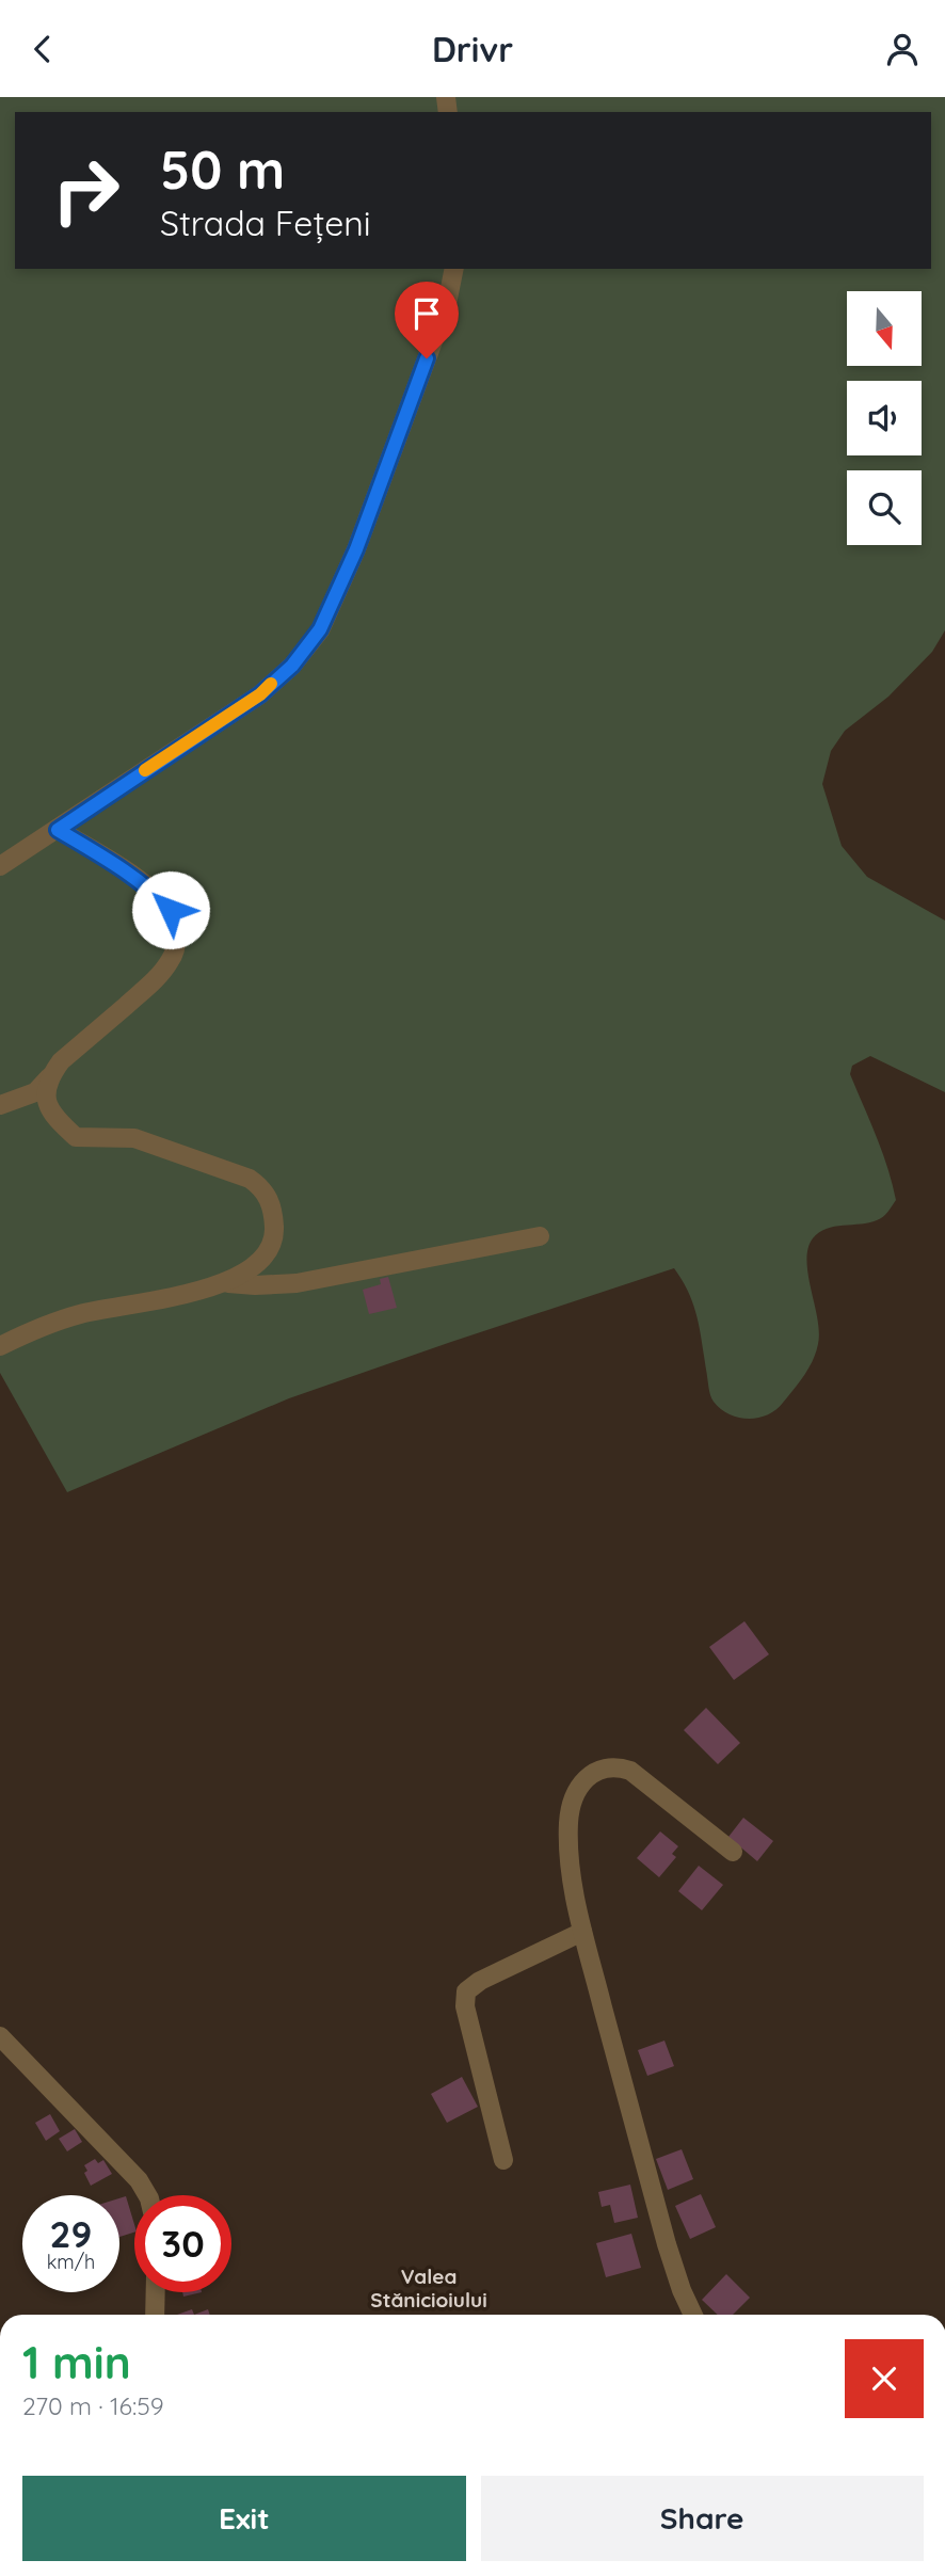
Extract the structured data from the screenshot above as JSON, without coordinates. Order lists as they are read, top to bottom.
{
  "districts": ["Valea Stănicioiului"],
  "north": "bottom",
  "page": {
    "header": "Drivr",
    "turn": ["50 m", "Strada Fețeni"],
    "speed": "29 km/h",
    "limit": "30",
    "heading": ["1 min", "270 m · 16:59"],
    "buttons": ["Exit", "Share"]
  }
}
